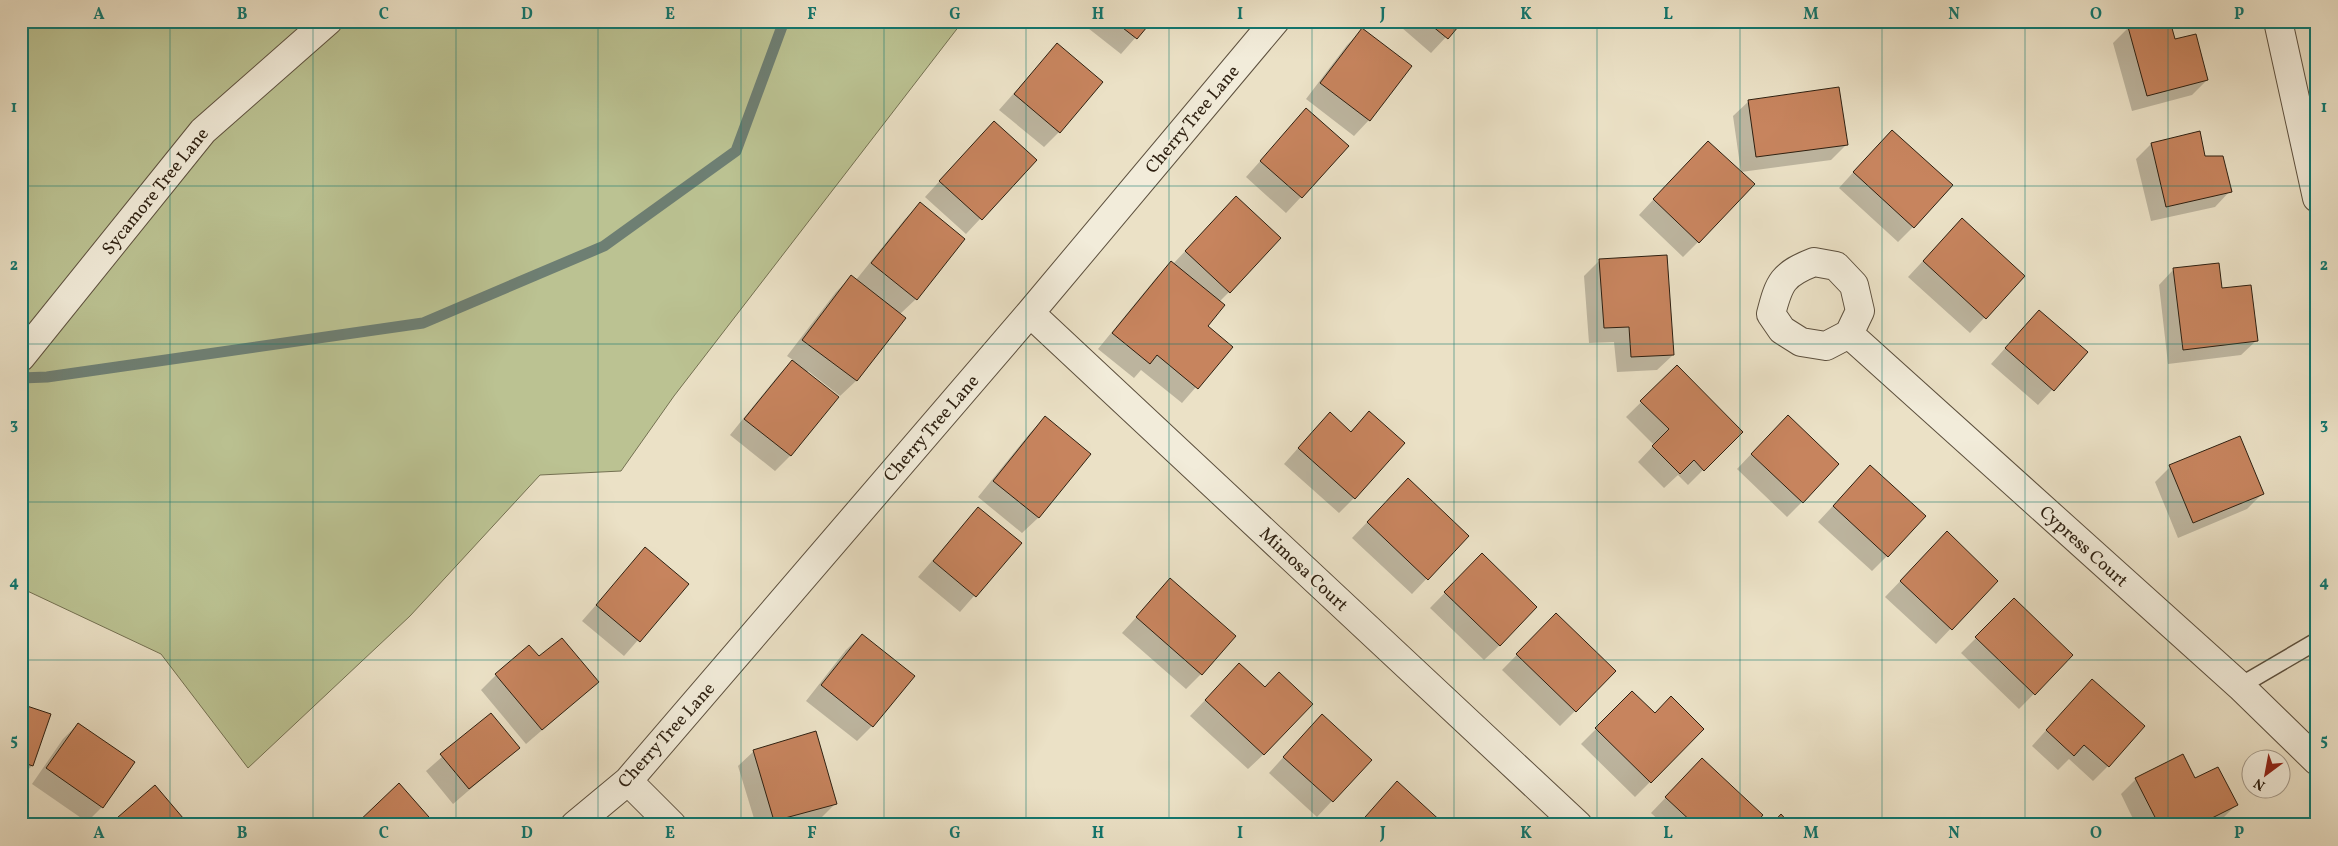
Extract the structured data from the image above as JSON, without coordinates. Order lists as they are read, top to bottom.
{
  "streets": {
    "street": [
      "Cherry Tree Lane",
      "Sycamore Tree Lane",
      "Cypress Court",
      "Mimosa Court"
    ]
  },
  "crossings": [
    ["Cherry Tree Lane", "Mimosa Court"]
  ],
  "north": "bottom left",
  "grid": {
    "columns": [
      "A",
      "B",
      "C",
      "D",
      "E",
      "F",
      "G",
      "H",
      "I",
      "J",
      "K",
      "L",
      "M",
      "N",
      "O",
      "P"
    ],
    "rows": [
      "1",
      "2",
      "3",
      "4",
      "5"
    ]
  }
}
